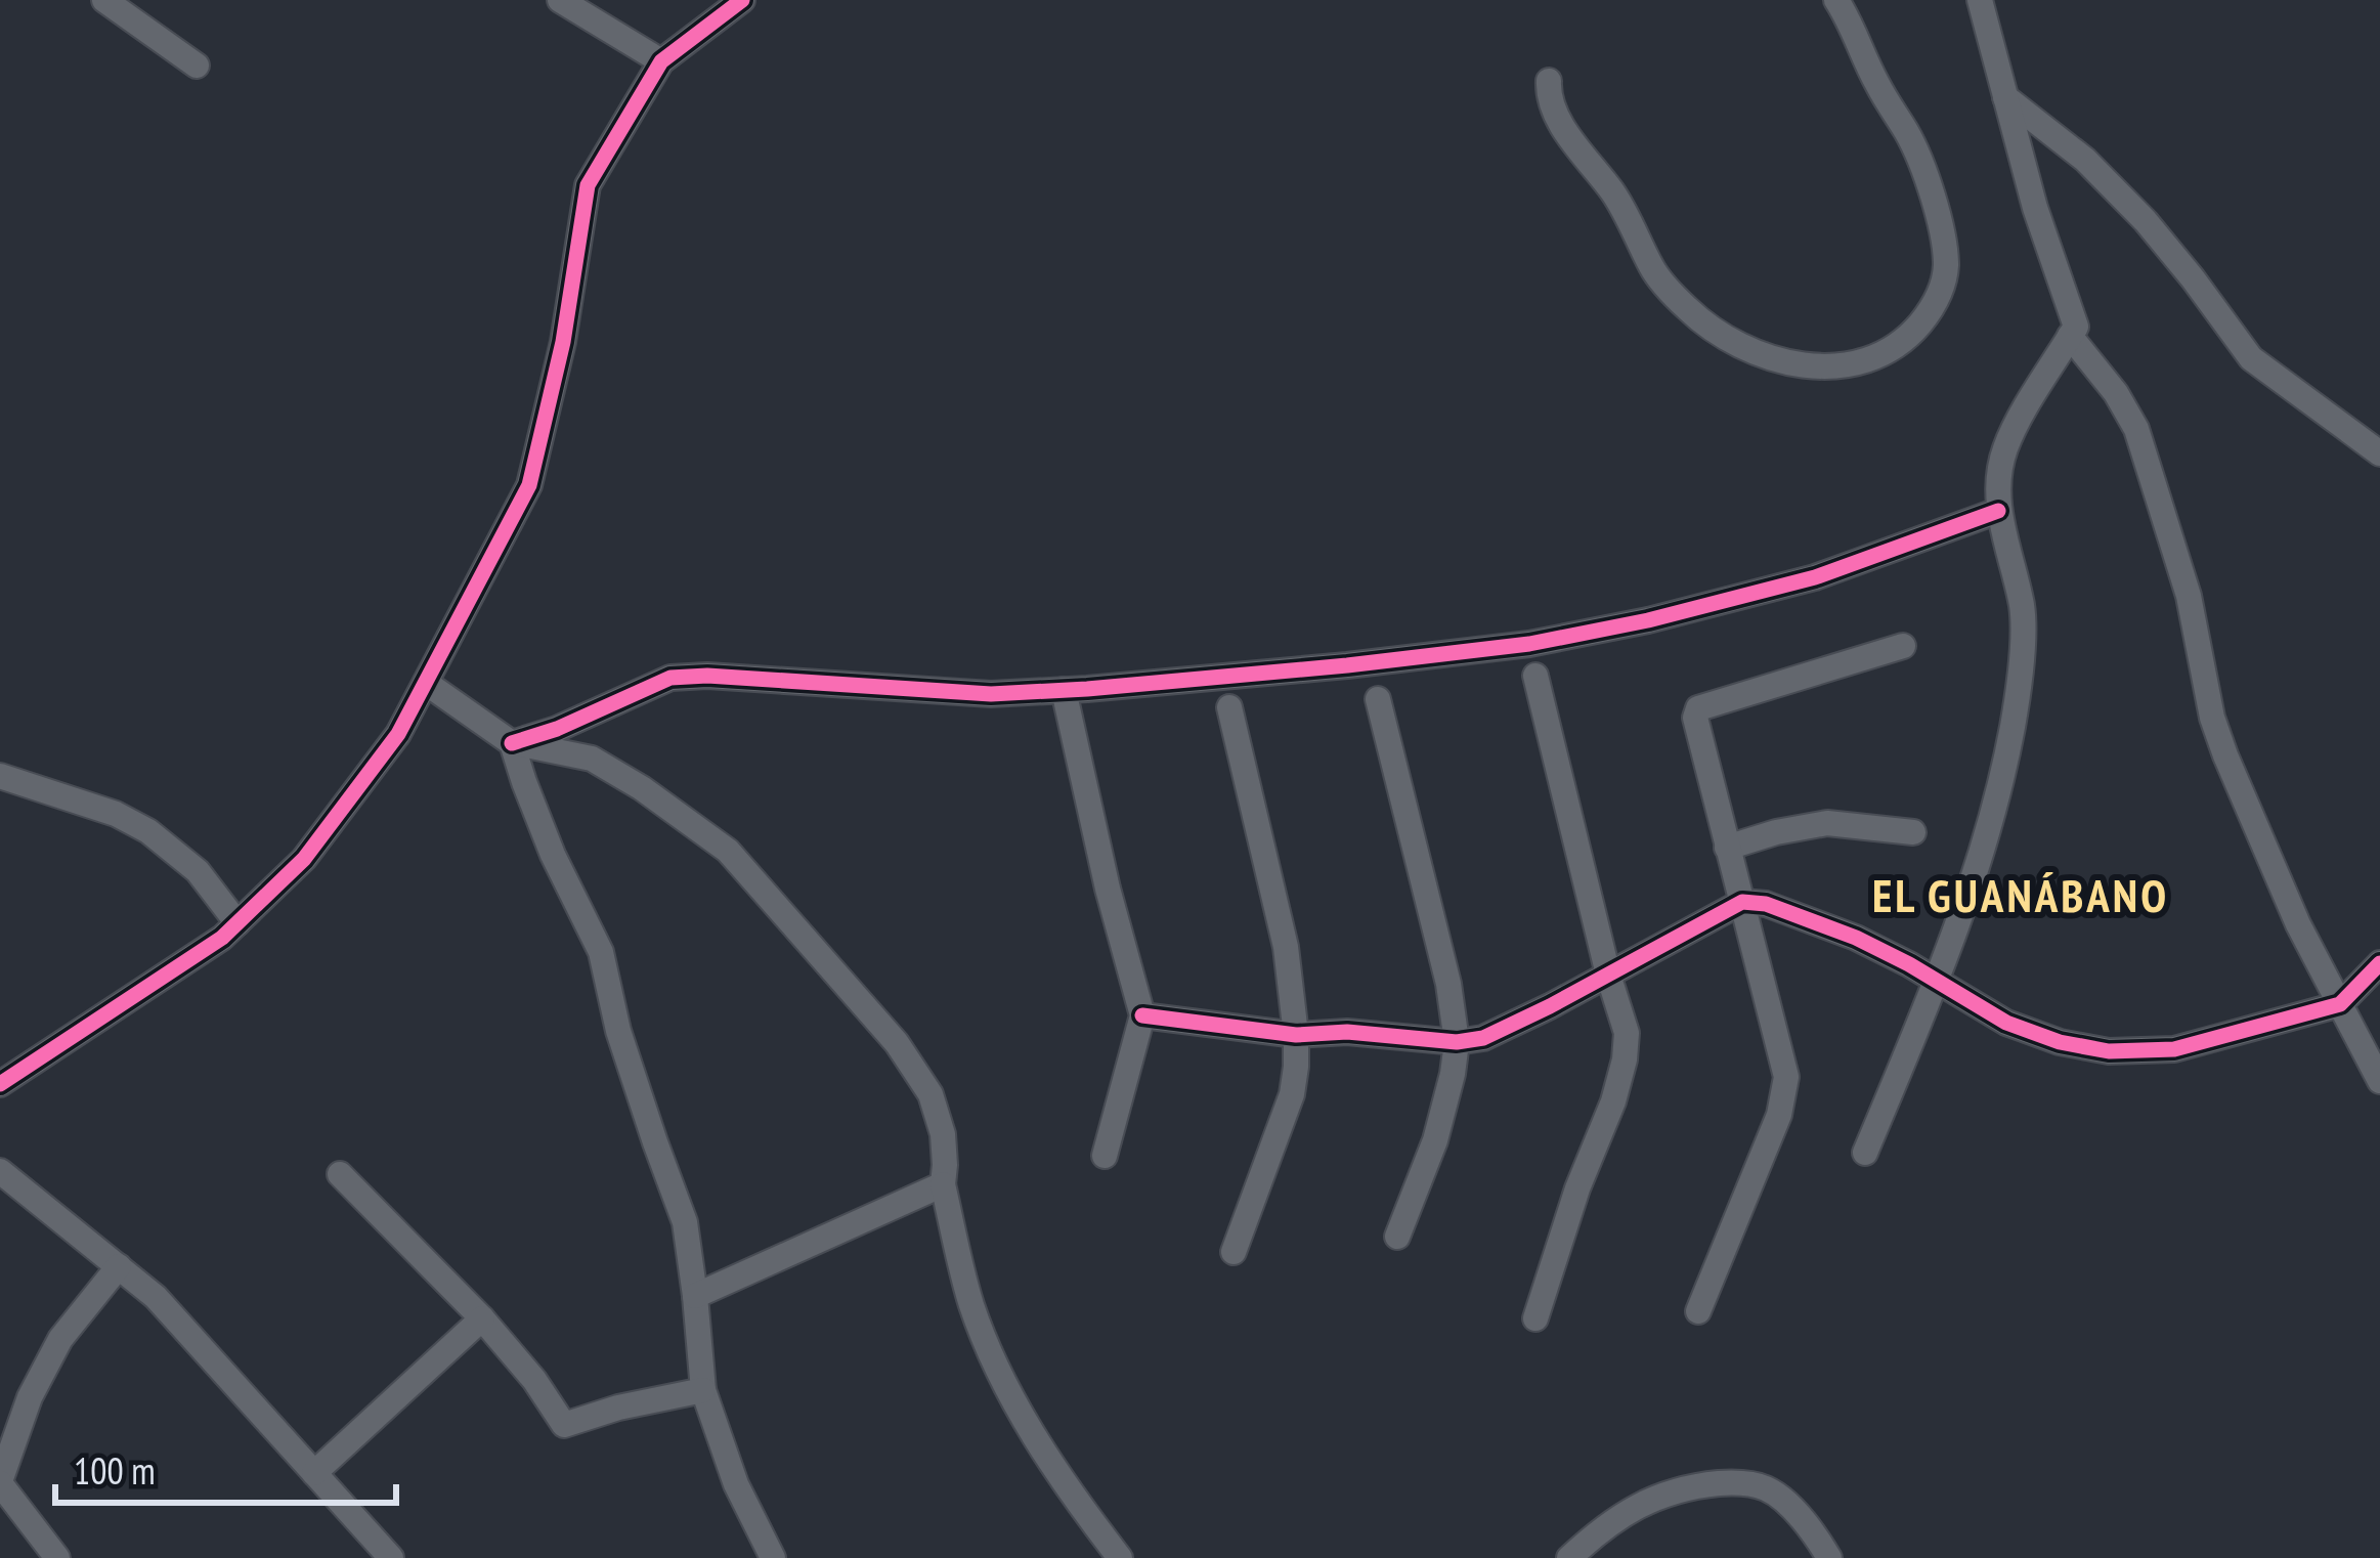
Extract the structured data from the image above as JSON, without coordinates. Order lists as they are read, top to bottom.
{
  "districts": ["EL GUANÁBANO"],
  "scale_bar": "100 m"
}
